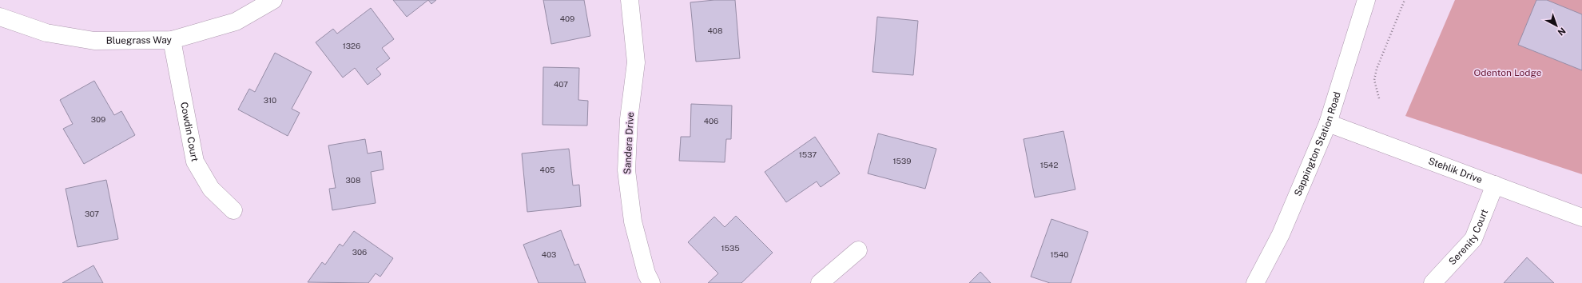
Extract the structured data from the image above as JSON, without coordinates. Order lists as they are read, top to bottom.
{
  "streets": {
    "street": [
      "Bluegrass Way",
      "Cowdin Court",
      "Sandera Drive",
      "Sappington Station Road",
      "Stehlik Drive",
      "Serenity Court"
    ]
  },
  "crossings": [
    ["Bluegrass Way", "Cowdin Court"],
    ["Sappington Station Road", "Stehlik Drive"],
    ["Stehlik Drive", "Serenity Court"]
  ],
  "parks": ["Odenton Lodge"],
  "house_numbers": [
    "409",
    "408",
    "1326",
    "407",
    "310",
    "309",
    "406",
    "1537",
    "1539",
    "1542",
    "405",
    "308",
    "307",
    "1535",
    "306",
    "403",
    "1540"
  ],
  "north": "bottom right"
}
